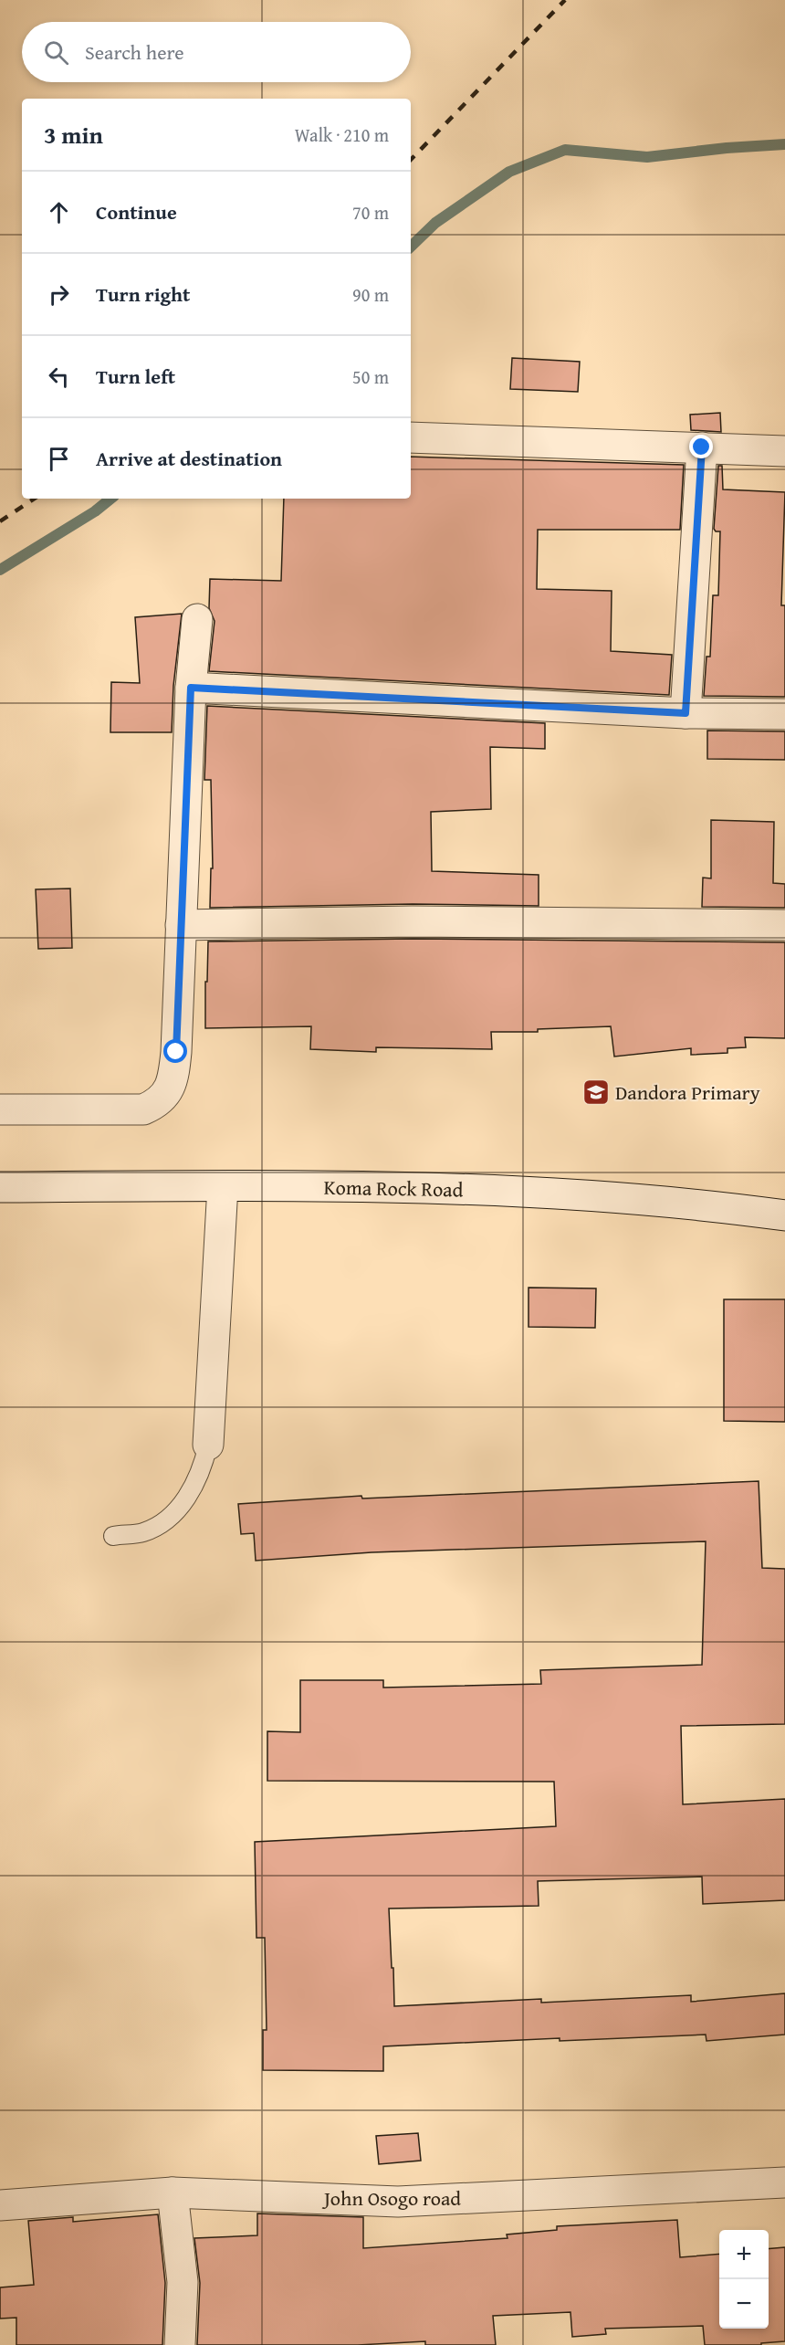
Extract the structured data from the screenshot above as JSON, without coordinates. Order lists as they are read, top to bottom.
{
  "streets": {
    "street": ["Koma Rock Road", "John Osogo road"]
  },
  "places": {
    "school or university": ["Dandora Primary"]
  },
  "page": {
    "search": "Search here",
    "heading": ["3 min", "Walk · 210 m"],
    "list": [
      ["Continue", "70 m"],
      ["Turn right", "90 m"],
      ["Turn left", "50 m"],
      "Arrive at destination"
    ],
    "map_buttons": ["+", "−"]
  }
}
